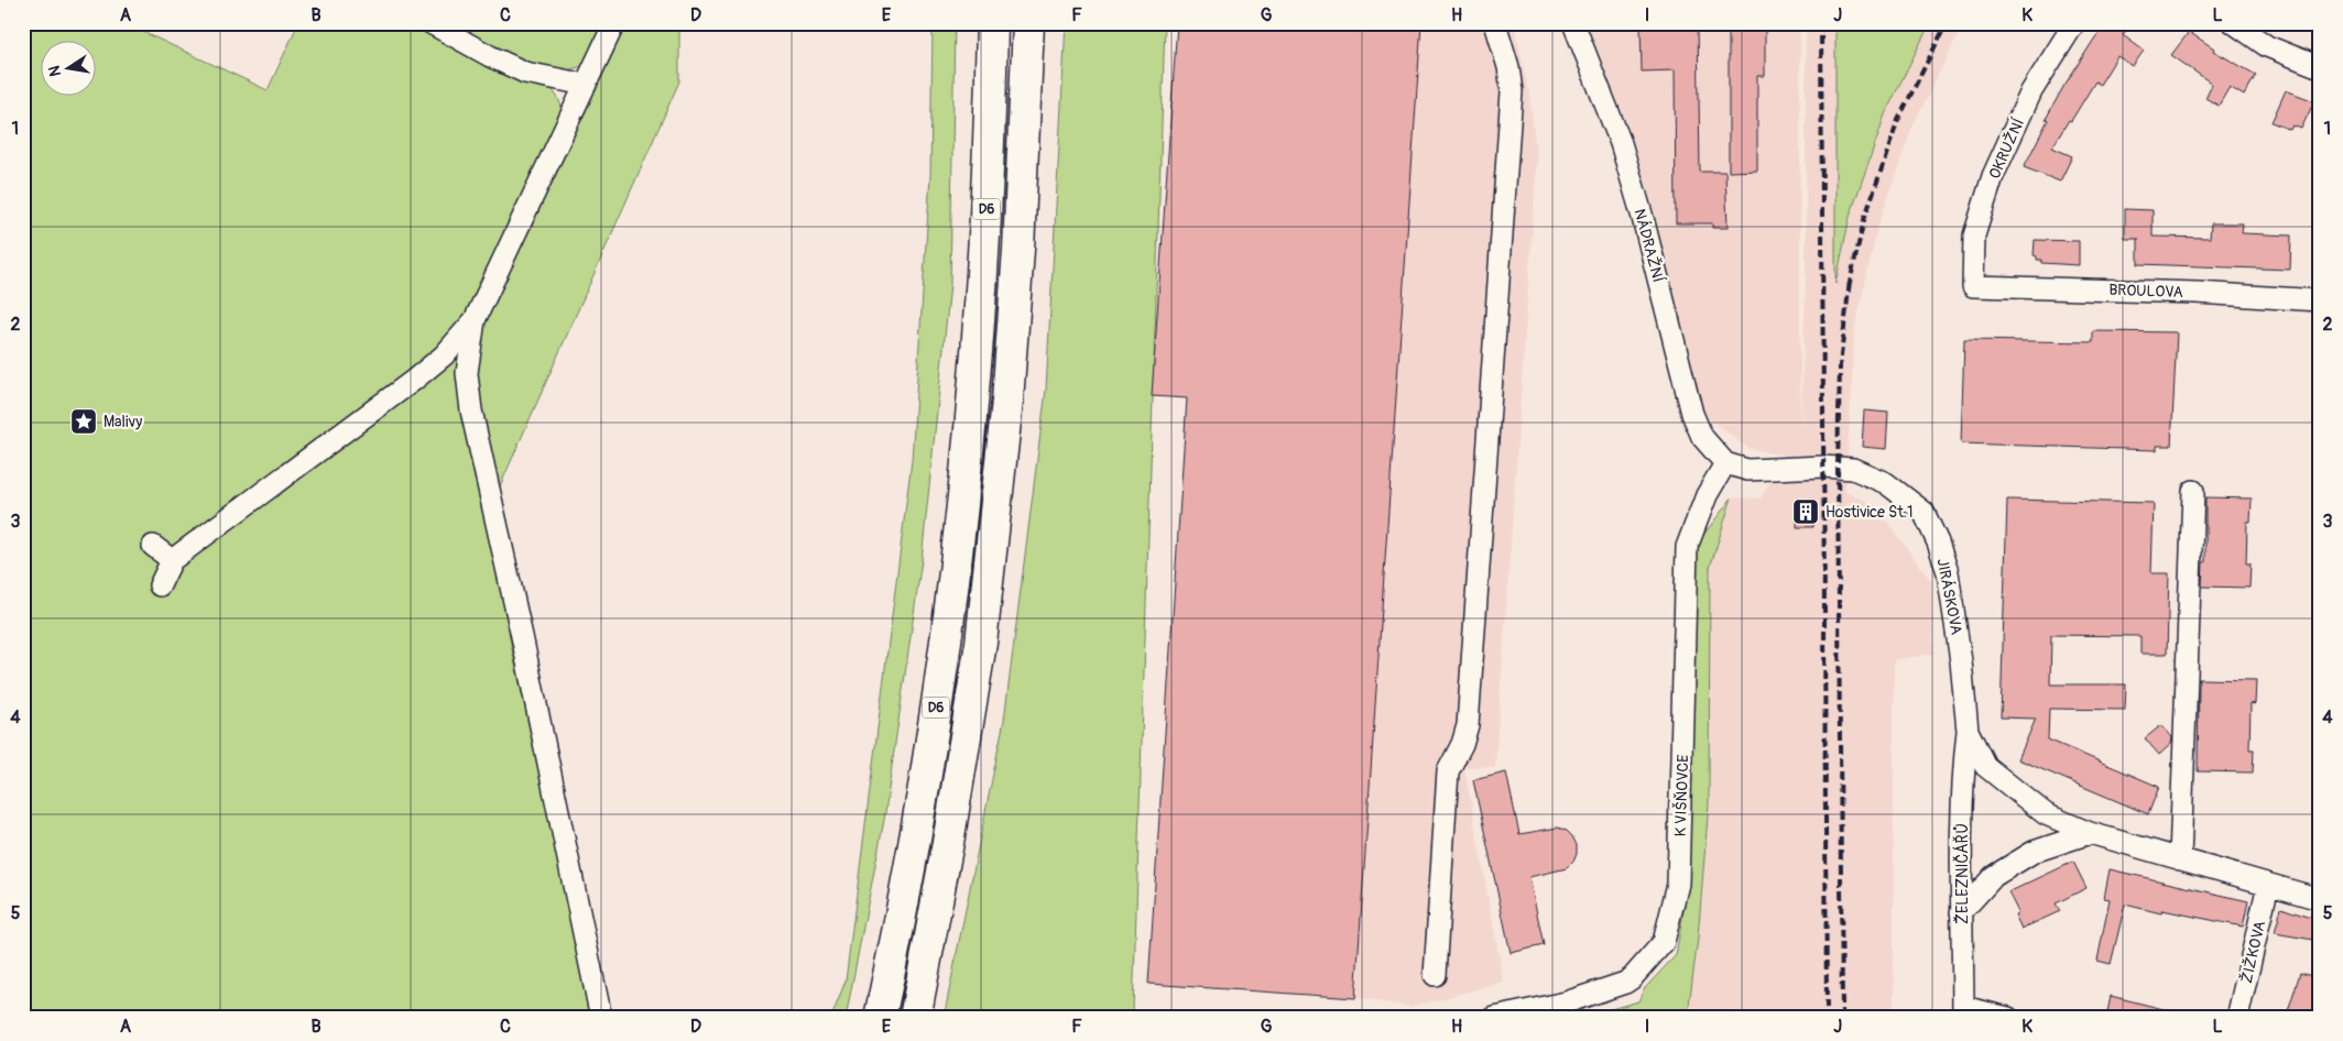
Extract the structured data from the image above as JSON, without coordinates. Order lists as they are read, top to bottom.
{
  "streets": {
    "highway": ["D6"],
    "street": [
      "OKRUŽNÍ",
      "NÁDRAŽNÍ",
      "BROULOVA",
      "JIRÁSKOVA",
      "K VIŠŇOVCE",
      "ŽELEZNIČÁŘŮ",
      "ŽIŽKOVA"
    ]
  },
  "crossings": [
    ["OKRUŽNÍ", "BROULOVA"],
    ["NÁDRAŽNÍ", "JIRÁSKOVA"],
    ["NÁDRAŽNÍ", "K VIŠŇOVCE"],
    ["JIRÁSKOVA", "K VIŠŇOVCE"],
    ["JIRÁSKOVA", "ŽELEZNIČÁŘŮ"],
    ["JIRÁSKOVA", "ŽIŽKOVA"]
  ],
  "places": {
    "place": ["Malivy"],
    "building": ["Hostivice St.1"]
  },
  "north": "left",
  "grid": {
    "columns": [
      "A",
      "B",
      "C",
      "D",
      "E",
      "F",
      "G",
      "H",
      "I",
      "J",
      "K",
      "L"
    ],
    "rows": [
      "1",
      "2",
      "3",
      "4",
      "5"
    ]
  }
}
